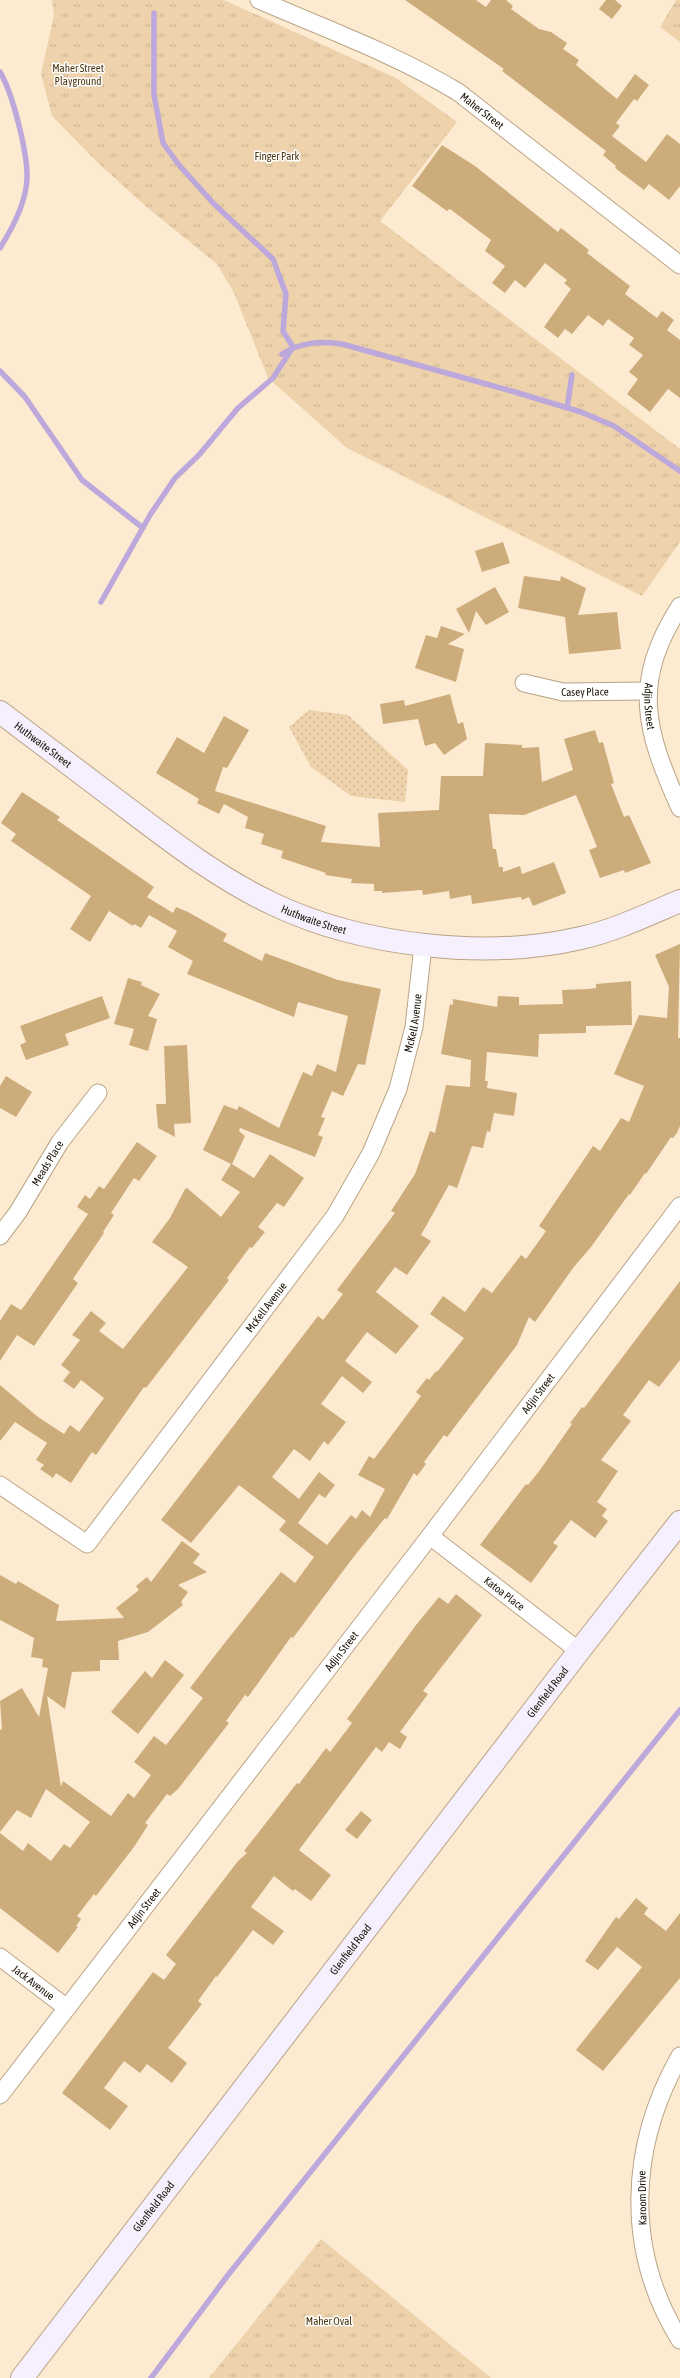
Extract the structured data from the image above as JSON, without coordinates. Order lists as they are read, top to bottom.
{
  "streets": {
    "main road": ["Huthwaite Street", "Glenfield Road"],
    "street": [
      "Maher Street",
      "Casey Place",
      "Adjin Street",
      "McKell Avenue",
      "Meads Place",
      "Katoa Place",
      "Jack Avenue",
      "Karoom Drive"
    ]
  },
  "crossings": [
    ["Casey Place", "Adjin Street"],
    ["Adjin Street", "Katoa Place"],
    ["Adjin Street", "Jack Avenue"],
    ["Huthwaite Street", "McKell Avenue"],
    ["Katoa Place", "Glenfield Road"]
  ],
  "parks": ["Maher Street Playground", "Finger Park", "Maher Oval"]
}
